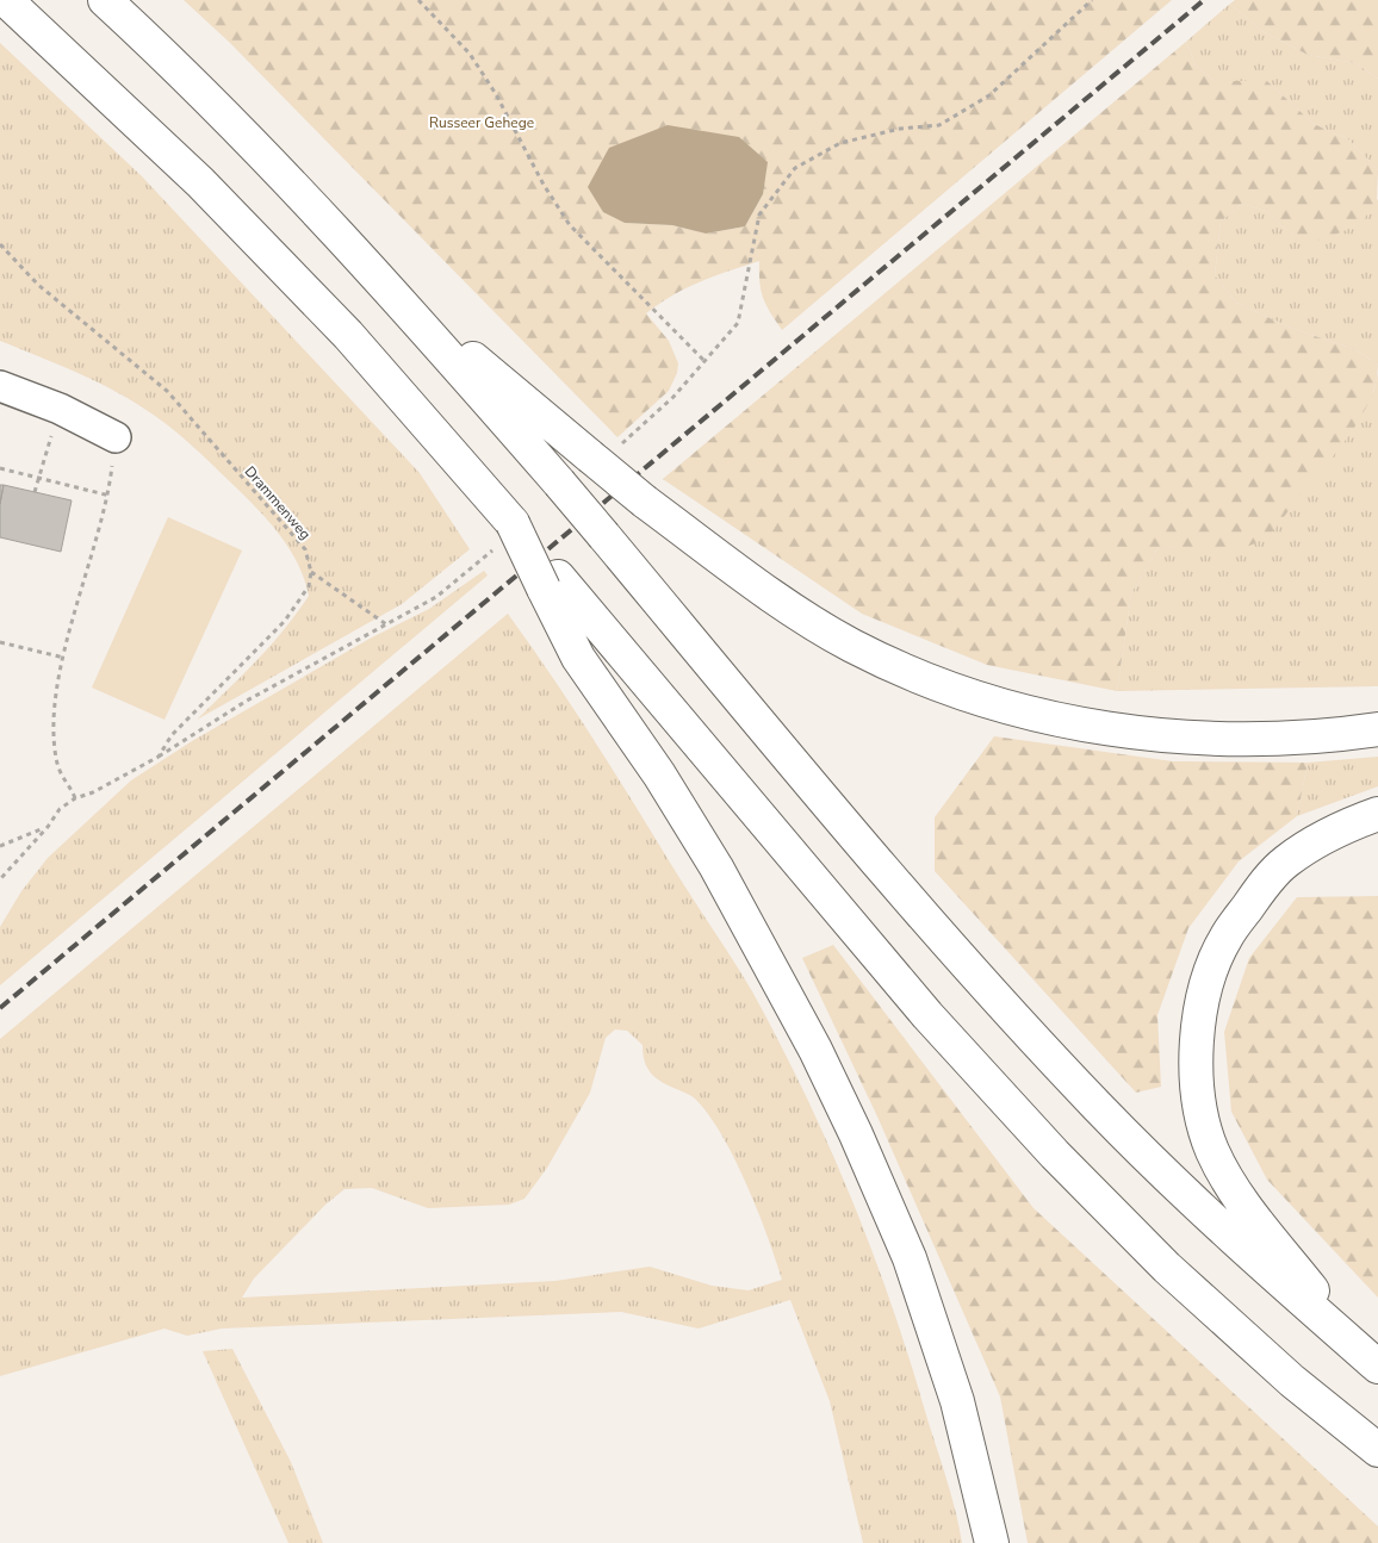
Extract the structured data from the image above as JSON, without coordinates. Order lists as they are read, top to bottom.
{
  "streets": {
    "path": ["Drammenweg"]
  },
  "parks": ["Russeer Gehege"]
}
